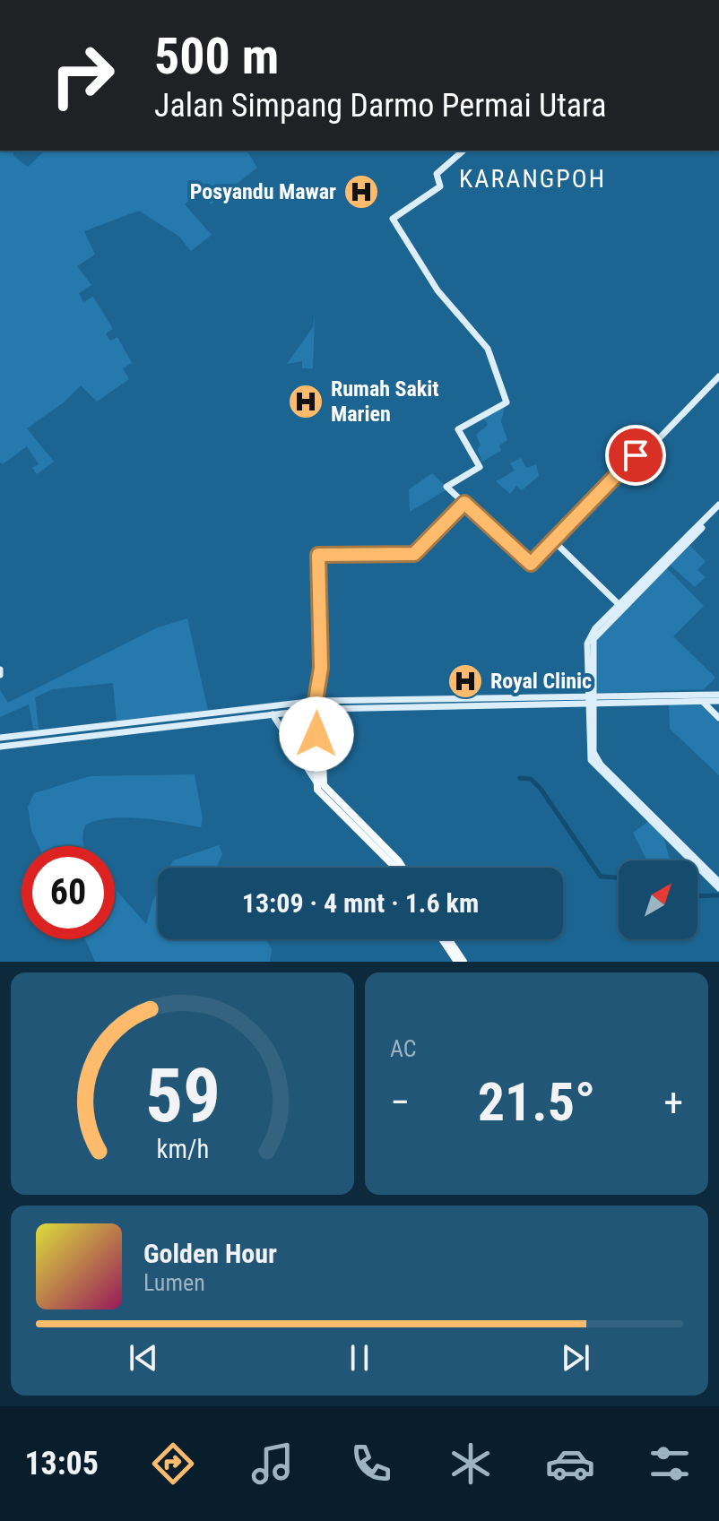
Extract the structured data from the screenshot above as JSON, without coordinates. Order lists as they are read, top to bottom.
{
  "districts": ["KARANGPOH"],
  "places": {
    "hospital": ["Posyandu Mawar", "Rumah Sakit Marien", "Royal Clinic"]
  },
  "north": "top right",
  "page": {
    "turn": ["500 m", "Jalan Simpang Darmo Permai Utara"],
    "limit": "60",
    "trip": "13:09 · 4 mnt · 1.6 km",
    "tile": "AC",
    "heat": ["−", "21.5°", "+"],
    "song": ["Golden Hour", "Lumen"],
    "tabs": "13:05",
    "gauge": ["59", "km/h"]
  }
}
